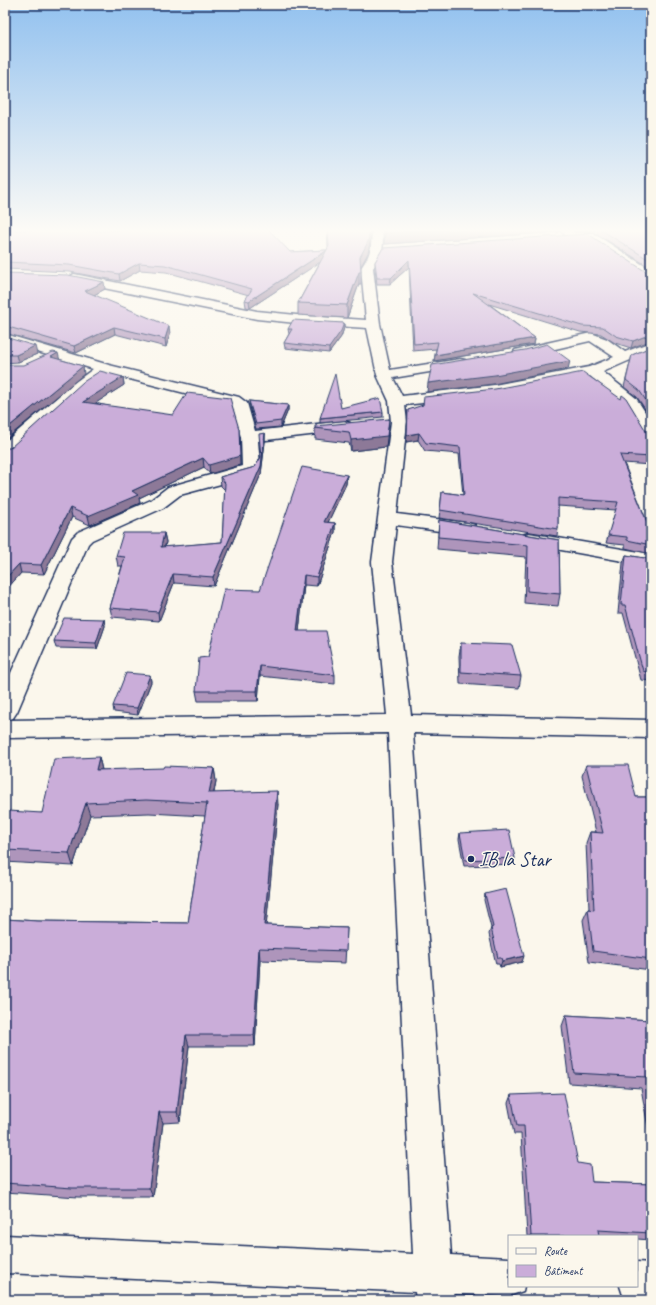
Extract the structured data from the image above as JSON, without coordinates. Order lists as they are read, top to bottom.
{
  "places": ["IB la Star"],
  "legend": ["Route", "Bâtiment"]
}
